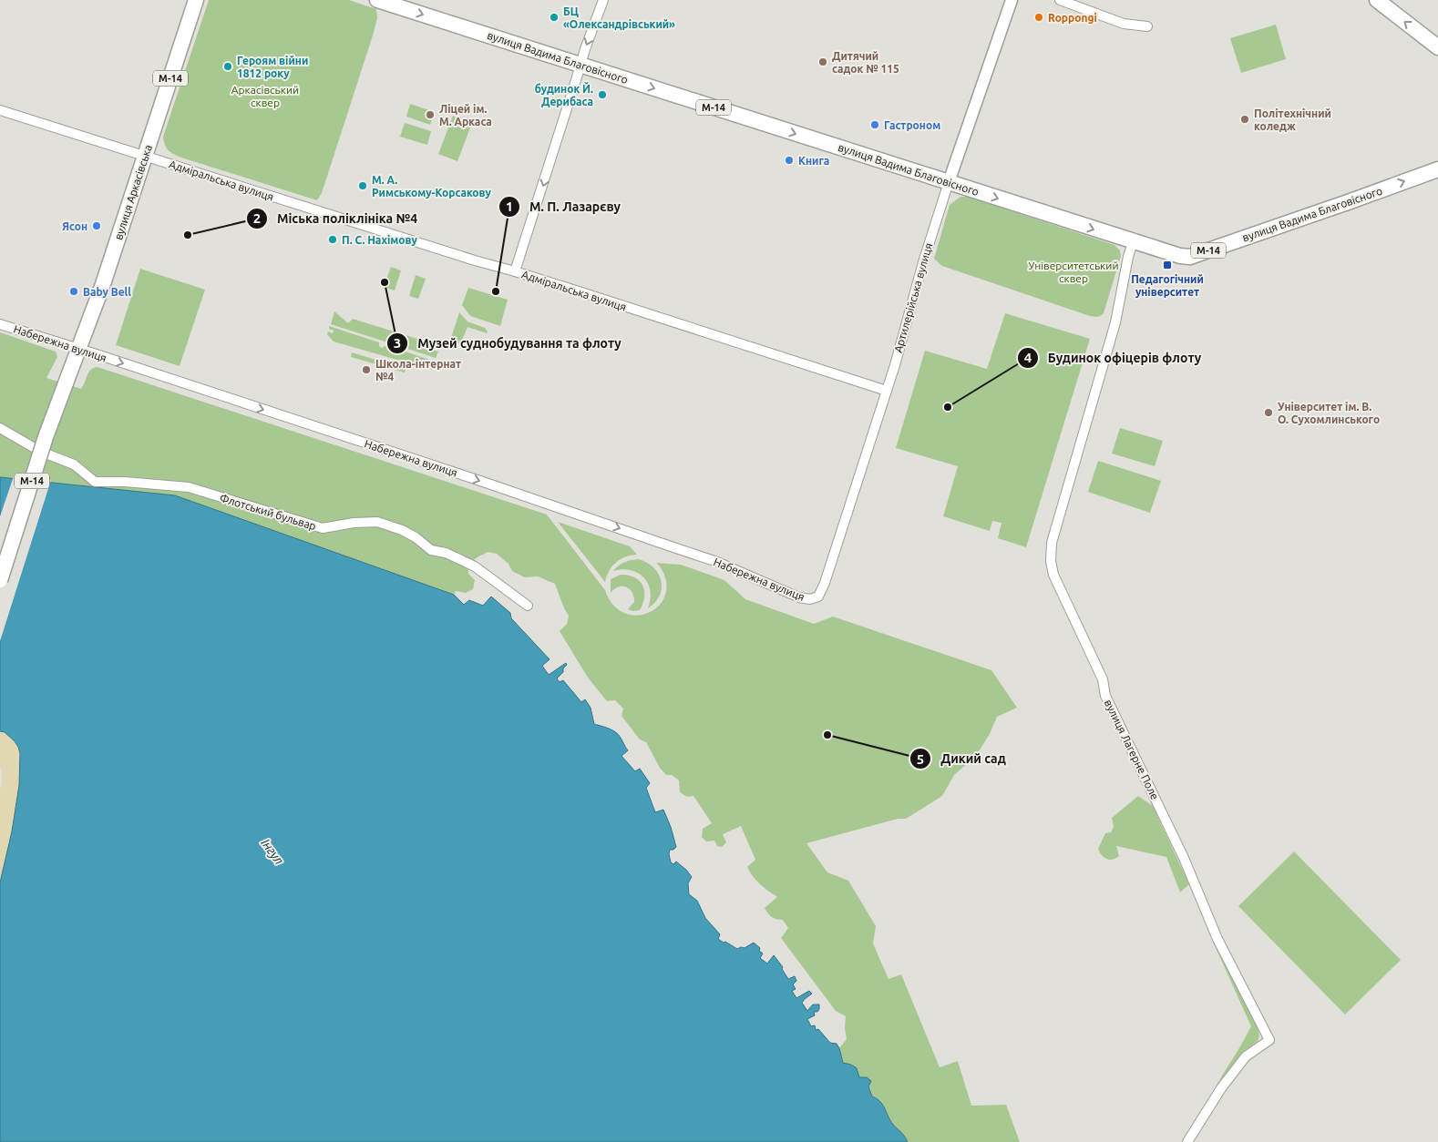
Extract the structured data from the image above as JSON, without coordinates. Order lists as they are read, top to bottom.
{
  "streets": {
    "highway": ["вулиця Вадима Благовісного", "М-14", "вулиця Аркасівська"],
    "street": [
      "Адміральська вулиця",
      "Артилерійська вулиця",
      "Набережна вулиця",
      "Флотський бульвар",
      "вулиця Лагерне Поле"
    ]
  },
  "crossings": [
    ["вулиця Вадима Благовісного", "Артилерійська вулиця"],
    ["вулиця Вадима Благовісного", "вулиця Лагерне Поле"],
    ["Адміральська вулиця", "вулиця Аркасівська"],
    ["Адміральська вулиця", "Артилерійська вулиця"],
    ["вулиця Аркасівська", "Набережна вулиця"],
    ["Артилерійська вулиця", "Набережна вулиця"]
  ],
  "one_way": ["вулиця Вадима Благовісного", "Набережна вулиця"],
  "water": ["Інгул"],
  "parks": ["Аркасівський сквер", "Університетський сквер"],
  "places": {
    "other": [
      "БЦ «Олександрівський»",
      "Roppongi",
      "Дитячий садок № 115",
      "Героям війни 1812 року",
      "будинок Й. Дерибаса",
      "Ліцей ім. М. Аркаса",
      "Політехнічний коледж",
      "Гастроном",
      "Книга",
      "М. А. Римському-Корсакову",
      "Ясон",
      "Міська поліклініка №4",
      "П. С. Нахімову",
      "Музей суднобудування та флоту",
      "Baby Bell",
      "М. П. Лазарєву",
      "Школа-інтернат №4",
      "Будинок офіцерів флоту",
      "Університет ім. В. О. Сухомлинського",
      "Дикий сад"
    ],
    "transit": ["Педагогічний університет"]
  }
}
